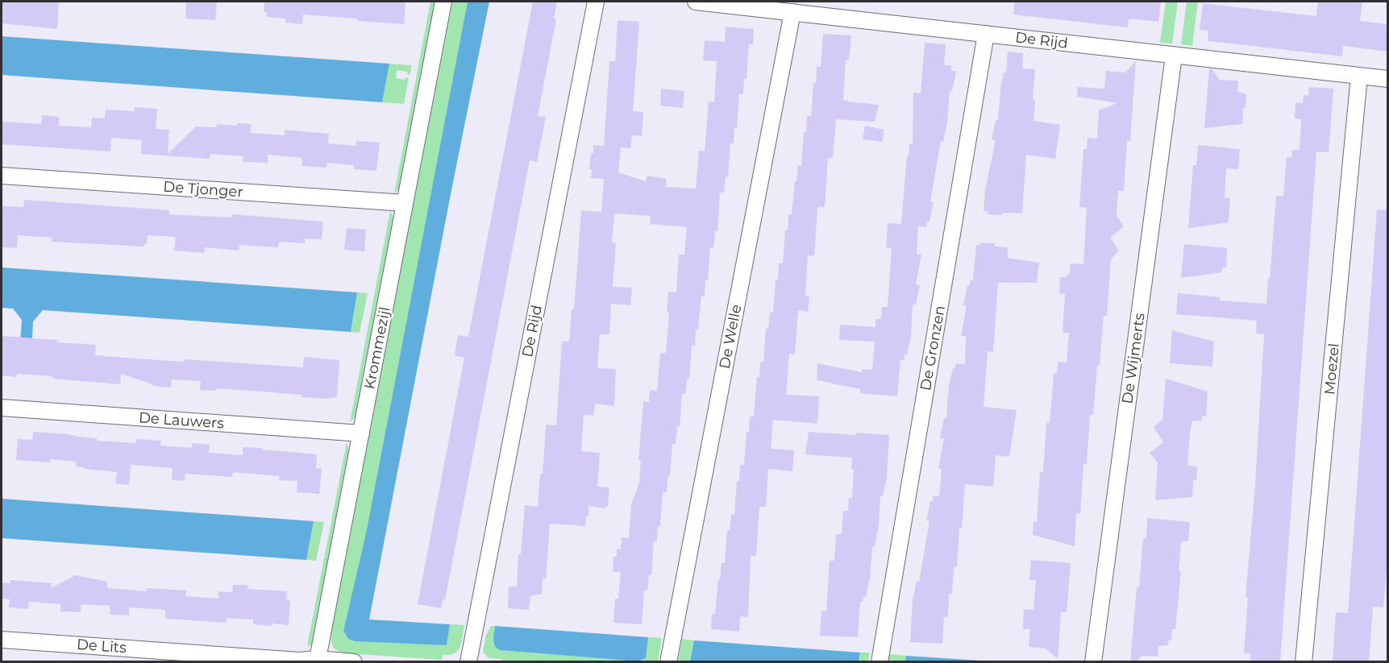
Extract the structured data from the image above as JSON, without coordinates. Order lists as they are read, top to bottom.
{
  "streets": {
    "street": [
      "De Rijd",
      "De Tjonger",
      "De Welle",
      "Krommezijl",
      "De Gronzen",
      "De Wijmerts",
      "Moezel",
      "De Lauwers",
      "De Lits"
    ]
  },
  "crossings": [
    ["De Rijd", "De Welle"],
    ["De Rijd", "De Gronzen"],
    ["De Rijd", "De Wijmerts"],
    ["De Rijd", "Moezel"],
    ["De Tjonger", "Krommezijl"],
    ["Krommezijl", "De Lauwers"],
    ["Krommezijl", "De Lits"]
  ]
}
